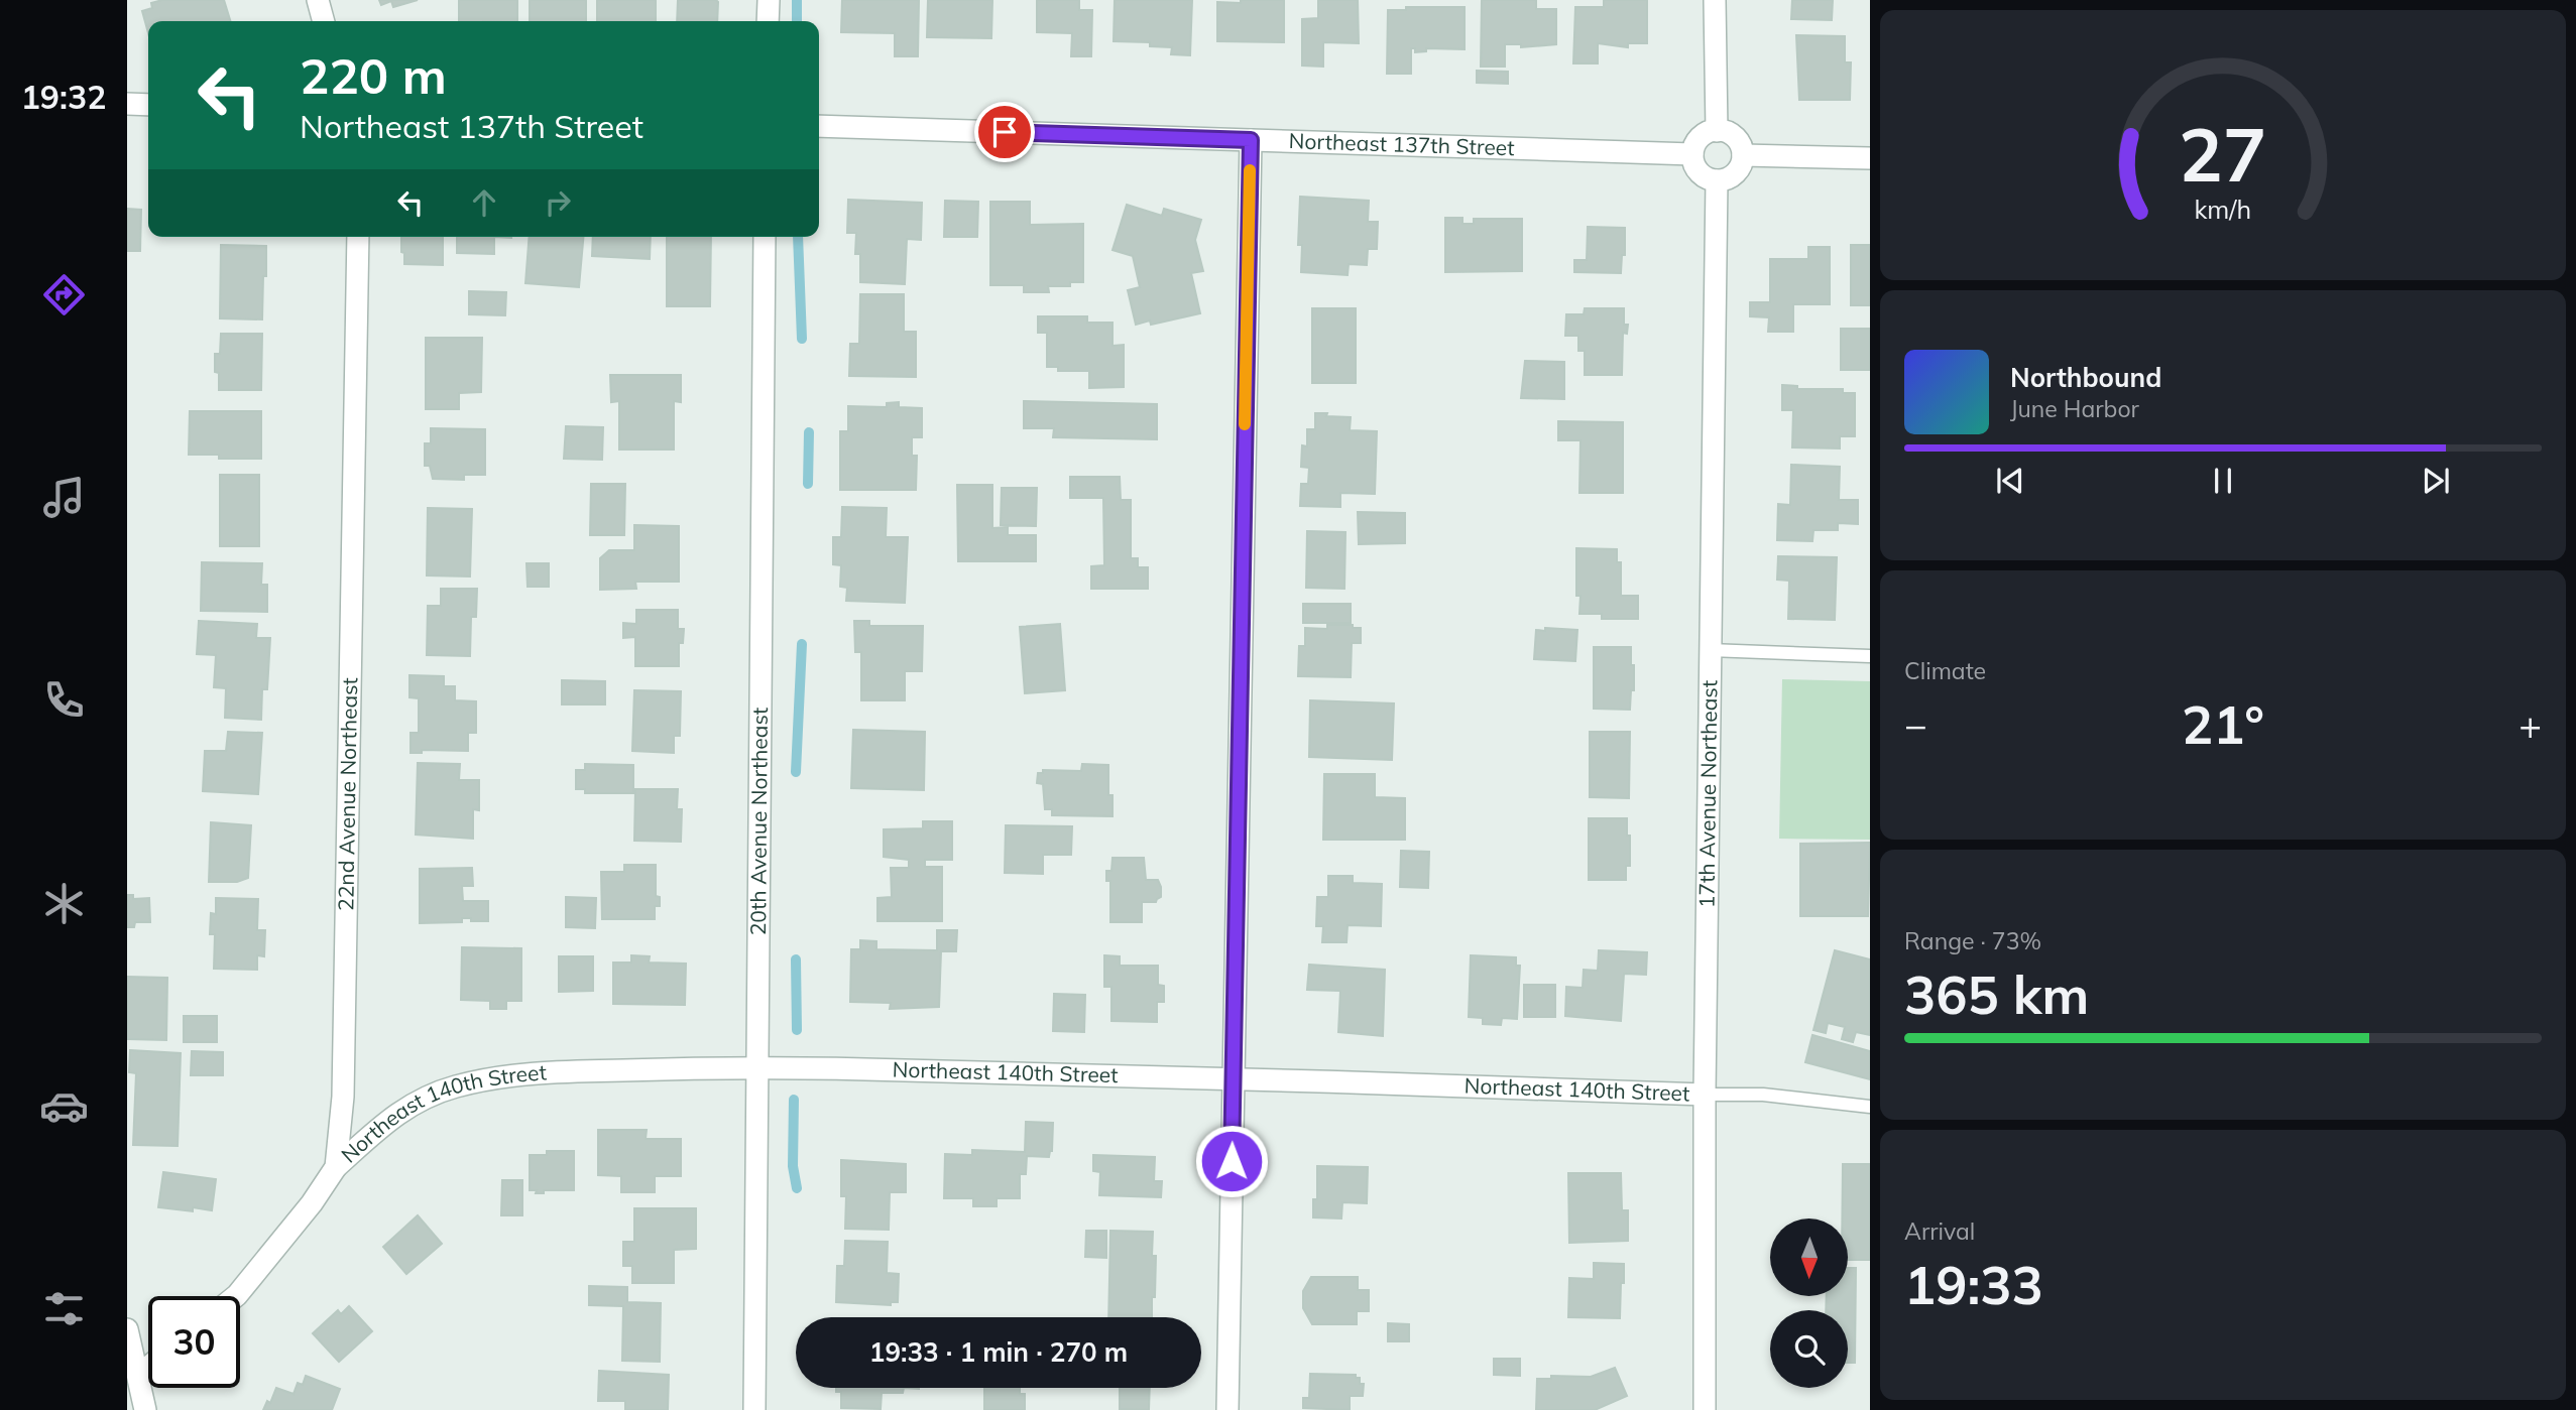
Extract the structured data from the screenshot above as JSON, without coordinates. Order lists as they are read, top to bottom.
{
  "streets": {
    "street": [
      "Northeast 137th Street",
      "22nd Avenue Northeast",
      "17th Avenue Northeast",
      "20th Avenue Northeast",
      "Northeast 140th Street"
    ]
  },
  "crossings": [
    ["Northeast 137th Street", "17th Avenue Northeast"],
    ["22nd Avenue Northeast", "Northeast 140th Street"],
    ["17th Avenue Northeast", "Northeast 140th Street"],
    ["20th Avenue Northeast", "Northeast 140th Street"]
  ],
  "north": "bottom",
  "page": {
    "tabs": "19:32",
    "turn": ["220 m", "Northeast 137th Street"],
    "song": ["Northbound", "June Harbor"],
    "tile": [
      "Climate",
      ["Range · 73%", "365 km"],
      ["Arrival", "19:33"]
    ],
    "heat": ["−", "21°", "+"],
    "limit": "30",
    "trip": "19:33 · 1 min · 270 m",
    "gauge": ["27", "km/h"]
  }
}
